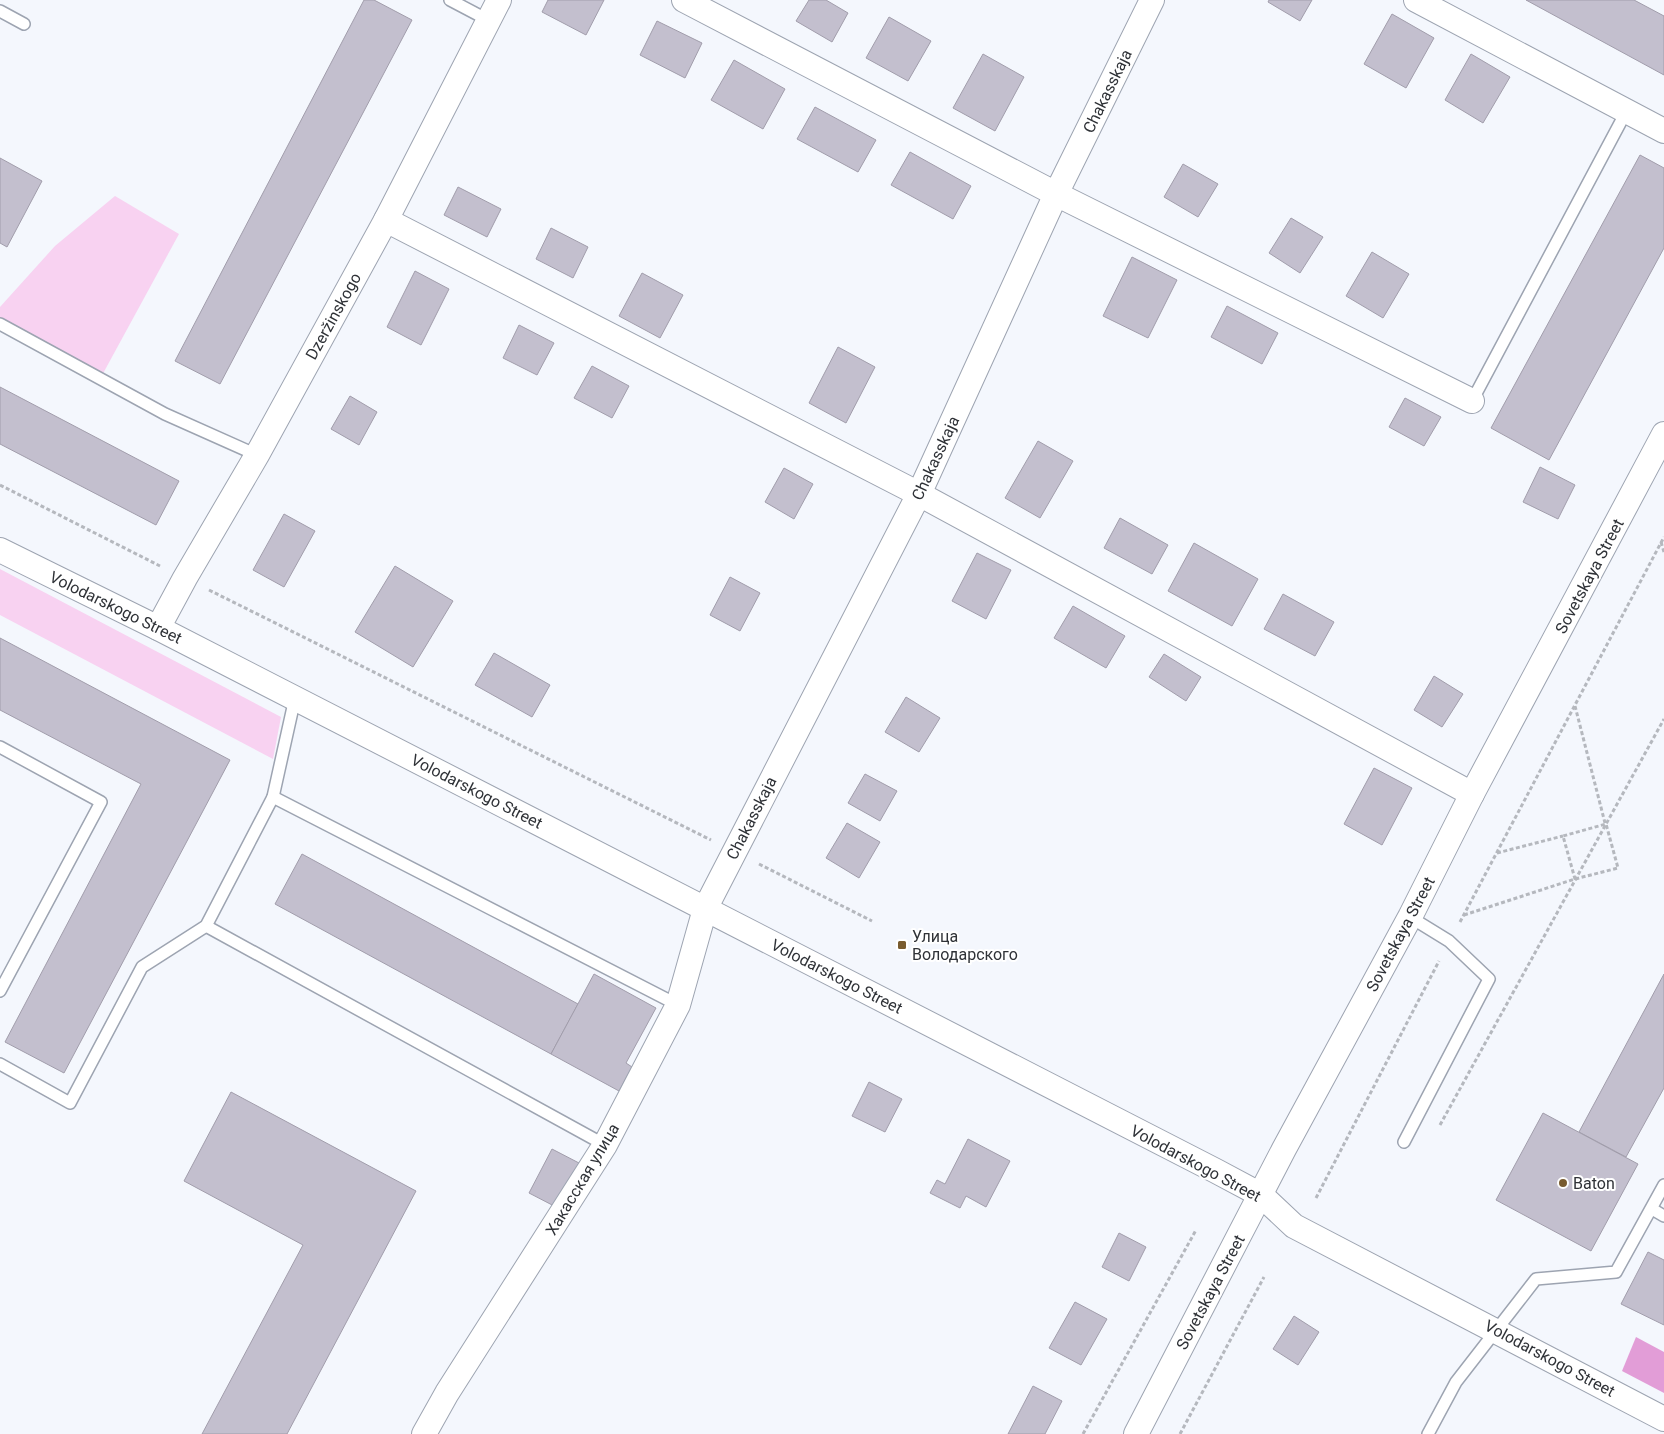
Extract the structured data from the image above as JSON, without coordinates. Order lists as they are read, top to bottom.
{
  "streets": {
    "street": [
      "Chakasskaja",
      "Dzeržinskogo",
      "Sovetskaya Street",
      "Volodarskogo Street",
      "Хакасская улица"
    ]
  },
  "crossings": [
    ["Chakasskaja", "Volodarskogo Street"],
    ["Chakasskaja", "Хакасская улица"],
    ["Dzeržinskogo", "Volodarskogo Street"],
    ["Sovetskaya Street", "Volodarskogo Street"],
    ["Volodarskogo Street", "Хакасская улица"]
  ],
  "places": {
    "transit": ["Улица Володарского"],
    "other": ["Baton"]
  }
}
